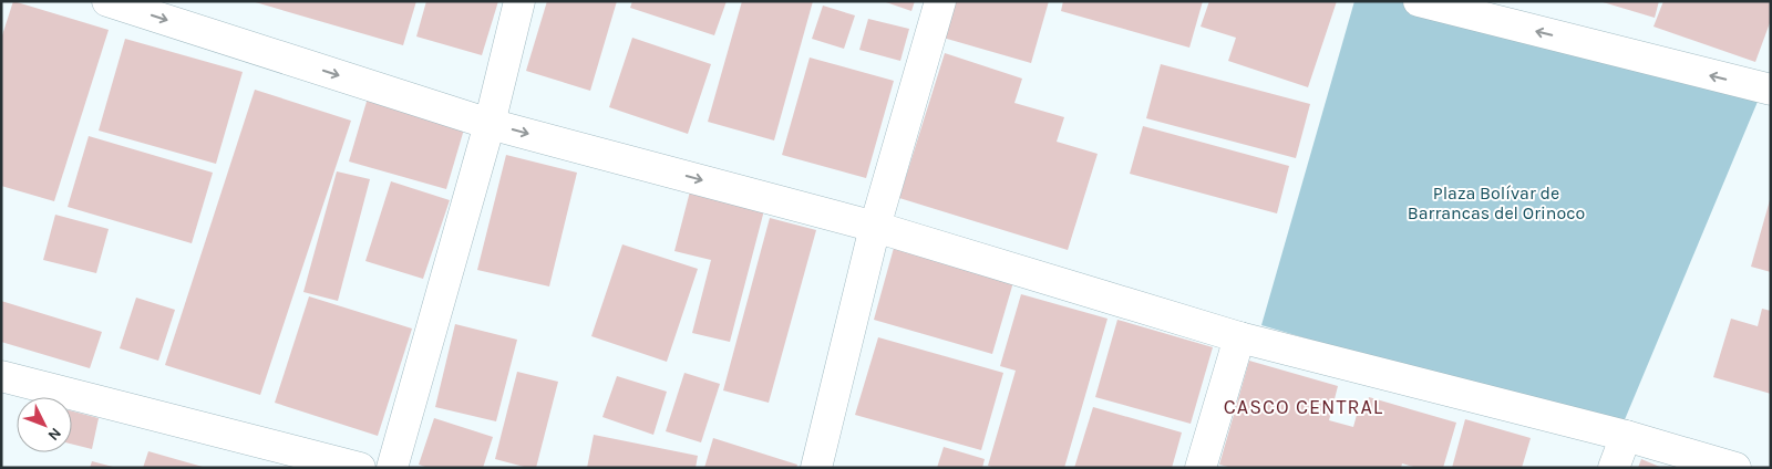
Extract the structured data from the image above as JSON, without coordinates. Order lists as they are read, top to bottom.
{
  "districts": ["CASCO CENTRAL"],
  "parks": ["Plaza Bolívar de Barrancas del Orinoco"],
  "north": "bottom right"
}
